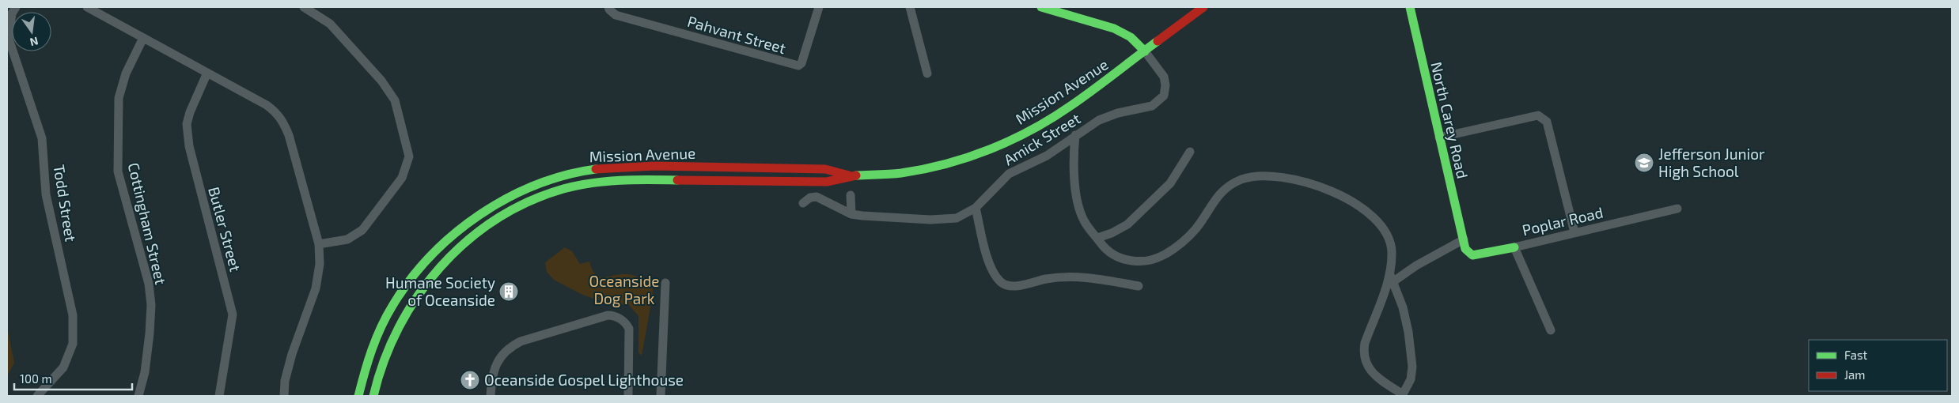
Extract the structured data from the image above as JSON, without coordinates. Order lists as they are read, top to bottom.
{
  "streets": {
    "main road": ["Mission Avenue", "North Carey Road", "Poplar Road"],
    "street": [
      "Pahvant Street",
      "Amick Street",
      "Todd Street",
      "Cottingham Street",
      "Butler Street"
    ]
  },
  "crossings": [
    ["Mission Avenue", "Amick Street"],
    ["North Carey Road", "Poplar Road"]
  ],
  "parks": ["Oceanside Dog Park"],
  "places": {
    "school or university": ["Jefferson Junior High School"],
    "building": ["Humane Society of Oceanside"],
    "church": ["Oceanside Gospel Lighthouse"]
  },
  "legend": ["Fast", "Jam"],
  "scale_bar": "100 m",
  "north": "bottom"
}
